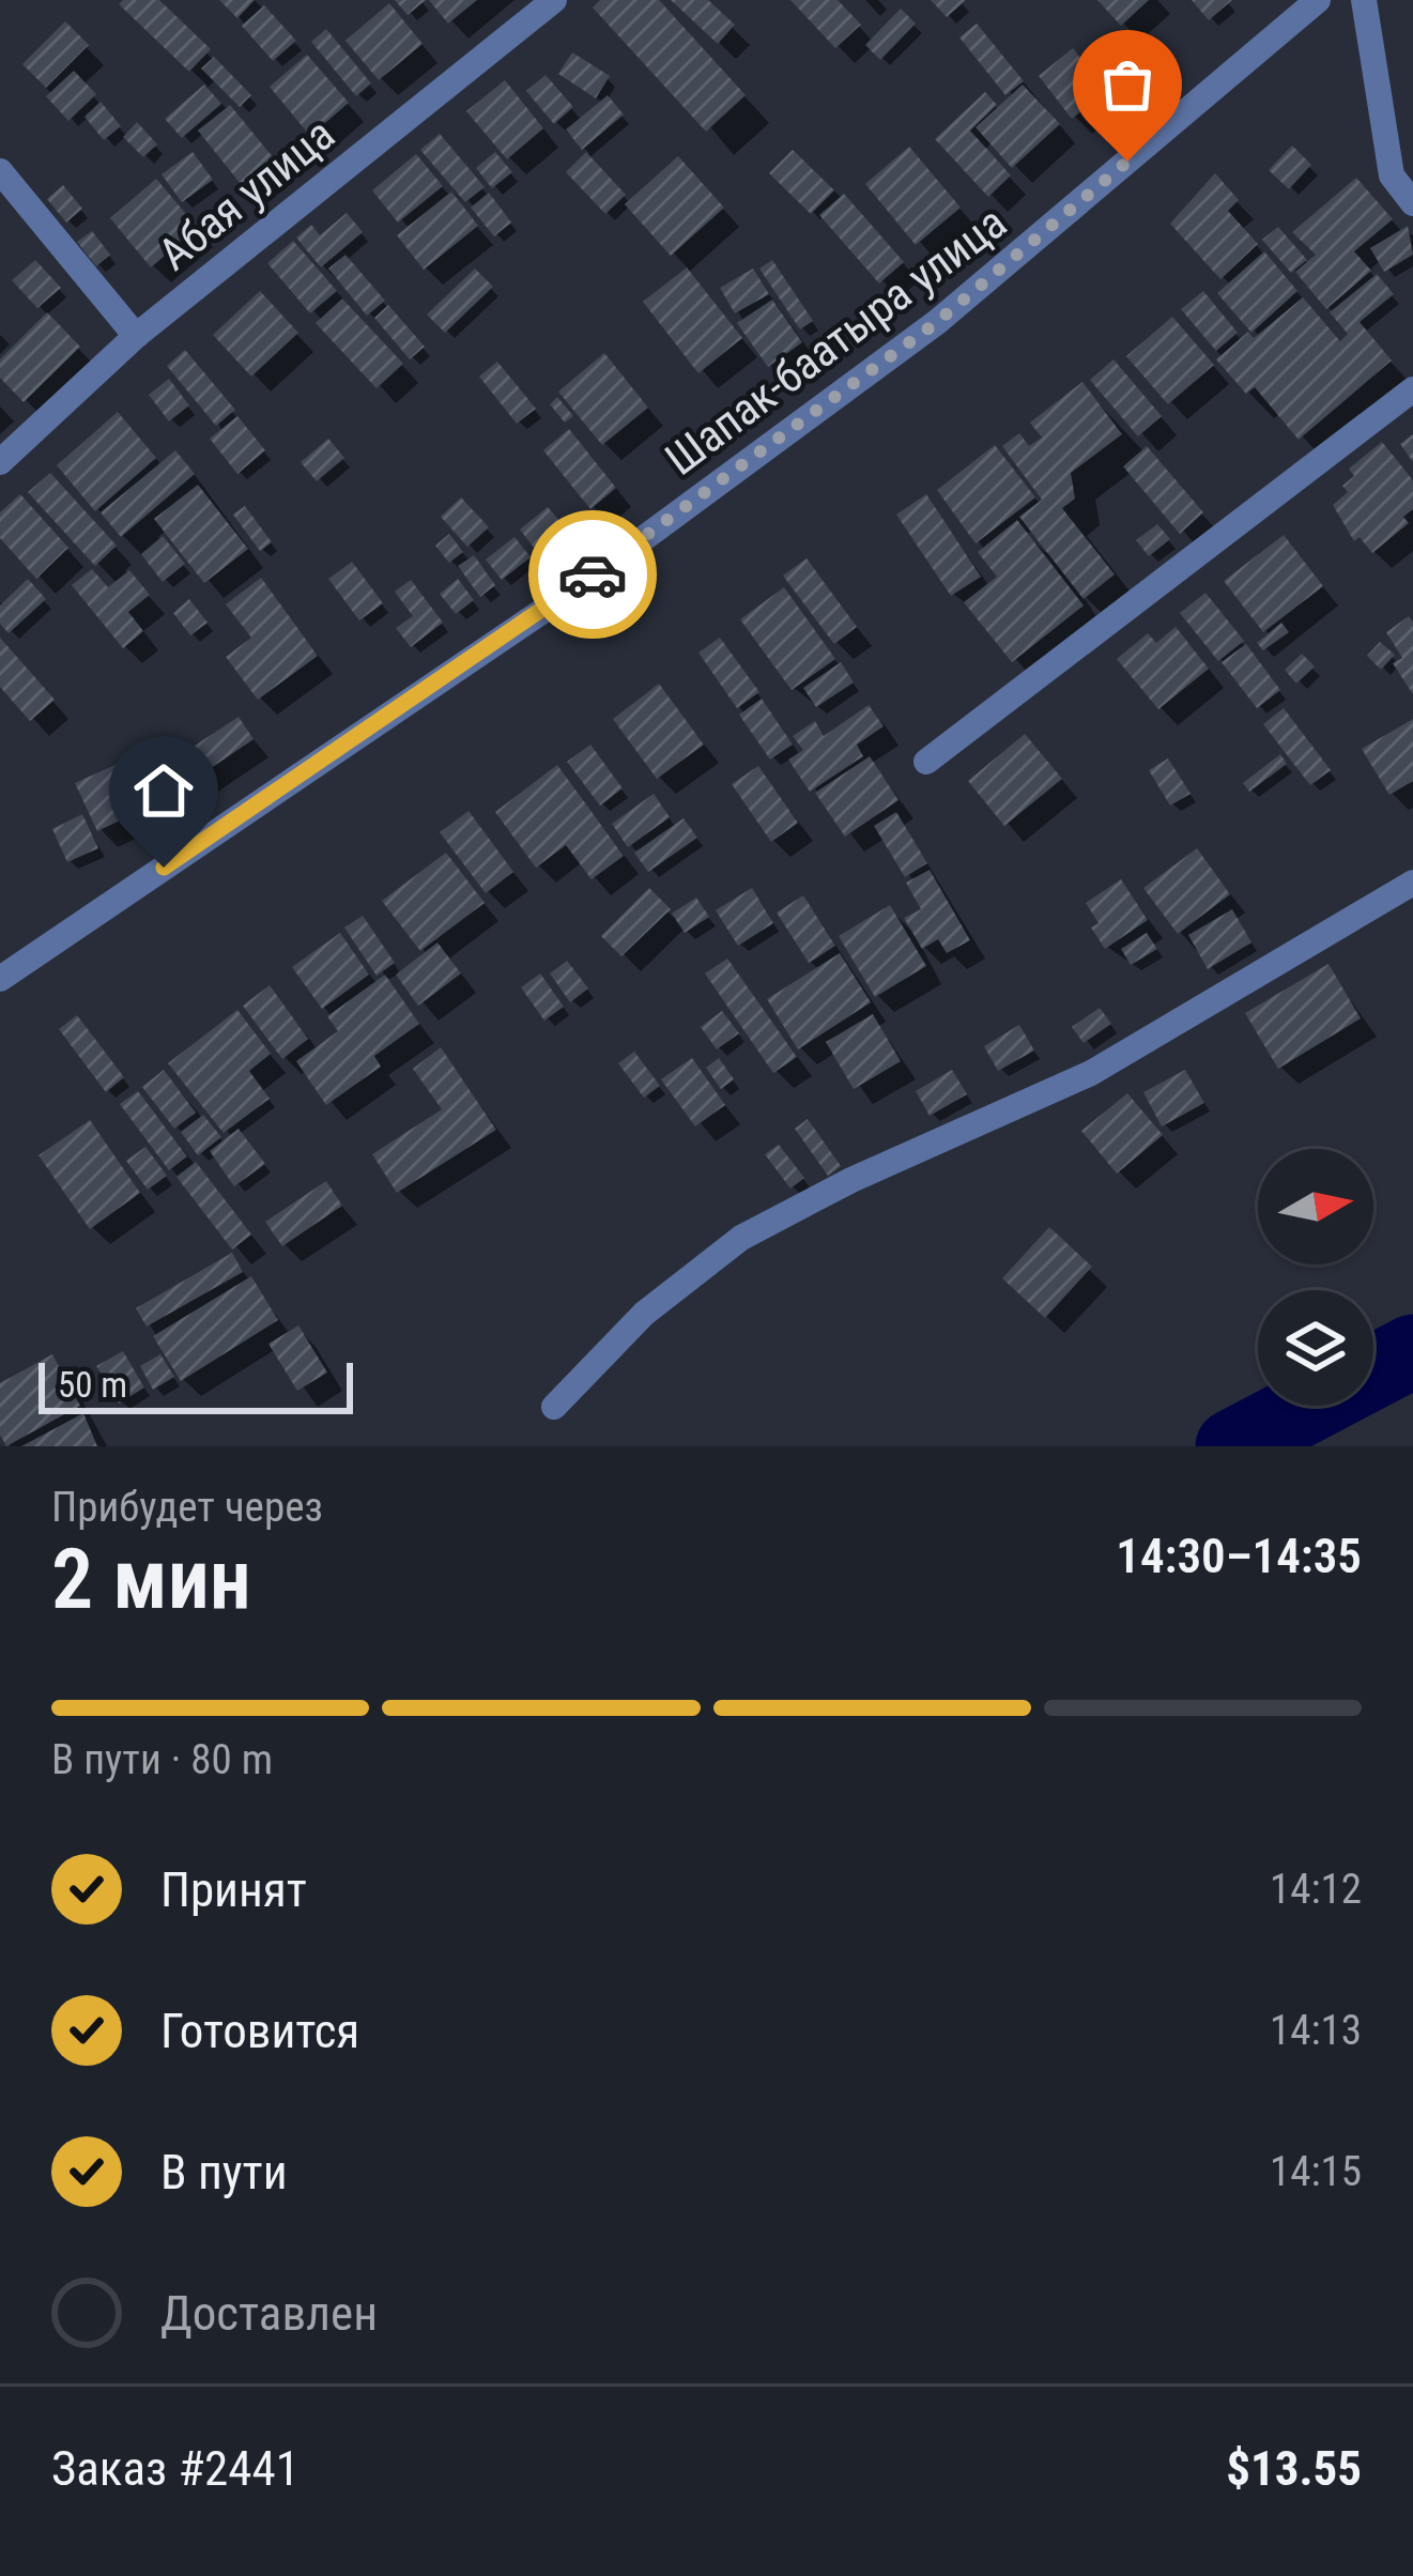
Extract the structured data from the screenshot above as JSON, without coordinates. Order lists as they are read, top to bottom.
{
  "streets": {
    "street": ["Абая улица", "Шапак-баатыра улица"]
  },
  "scale_bar": "50 m",
  "north": "right",
  "page": {
    "scale": "50 m",
    "heading": ["2 мин", "Прибудет через", "14:30–14:35"],
    "panel": ["Заказ #2441", "$13.55"],
    "bar": "В пути · 80 m",
    "list": [
      ["Принят", "14:12"],
      ["Готовится", "14:13"],
      ["В пути", "14:15"],
      "Доставлен"
    ]
  }
}
